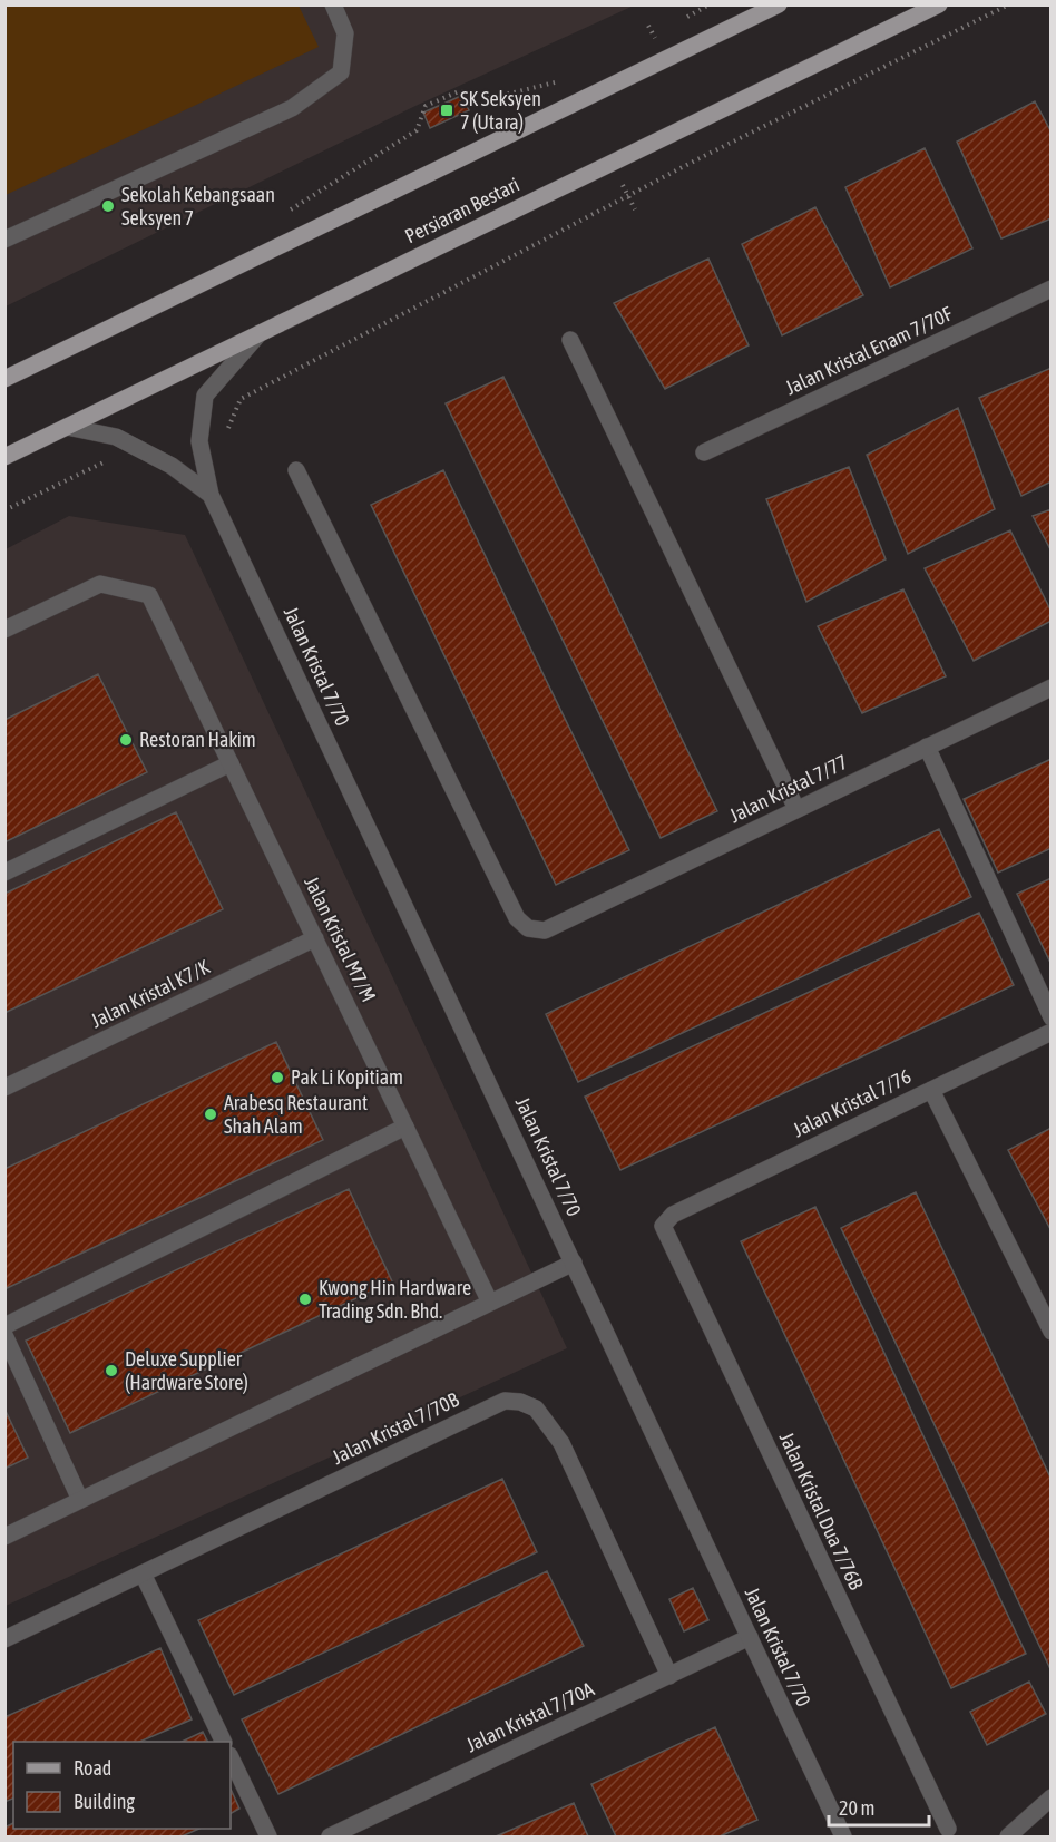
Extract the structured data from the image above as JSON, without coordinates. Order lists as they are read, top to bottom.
{
  "streets": {
    "main road": ["Persiaran Bestari"],
    "street": [
      "Jalan Kristal Enam 7/70F",
      "Jalan Kristal 7/70",
      "Jalan Kristal 7/77",
      "Jalan Kristal M7/M",
      "Jalan Kristal K7/K",
      "Jalan Kristal 7/76",
      "Jalan Kristal 7/70B",
      "Jalan Kristal Dua 7/76B",
      "Jalan Kristal 7/70A"
    ]
  },
  "crossings": [
    ["Jalan Kristal 7/70", "Jalan Kristal 7/70A"],
    ["Jalan Kristal M7/M", "Jalan Kristal K7/K"],
    ["Jalan Kristal 7/76", "Jalan Kristal Dua 7/76B"],
    ["Jalan Kristal 7/70B", "Jalan Kristal 7/70A"]
  ],
  "places": {
    "transit": ["SK Seksyen 7 (Utara)"],
    "other": [
      "Sekolah Kebangsaan Seksyen 7",
      "Restoran Hakim",
      "Pak Li Kopitiam",
      "Arabesq Restaurant Shah Alam",
      "Kwong Hin Hardware Trading Sdn. Bhd.",
      "Deluxe Supplier (Hardware Store)"
    ]
  },
  "legend": ["Road", "Building"],
  "scale_bar": "20 m"
}
